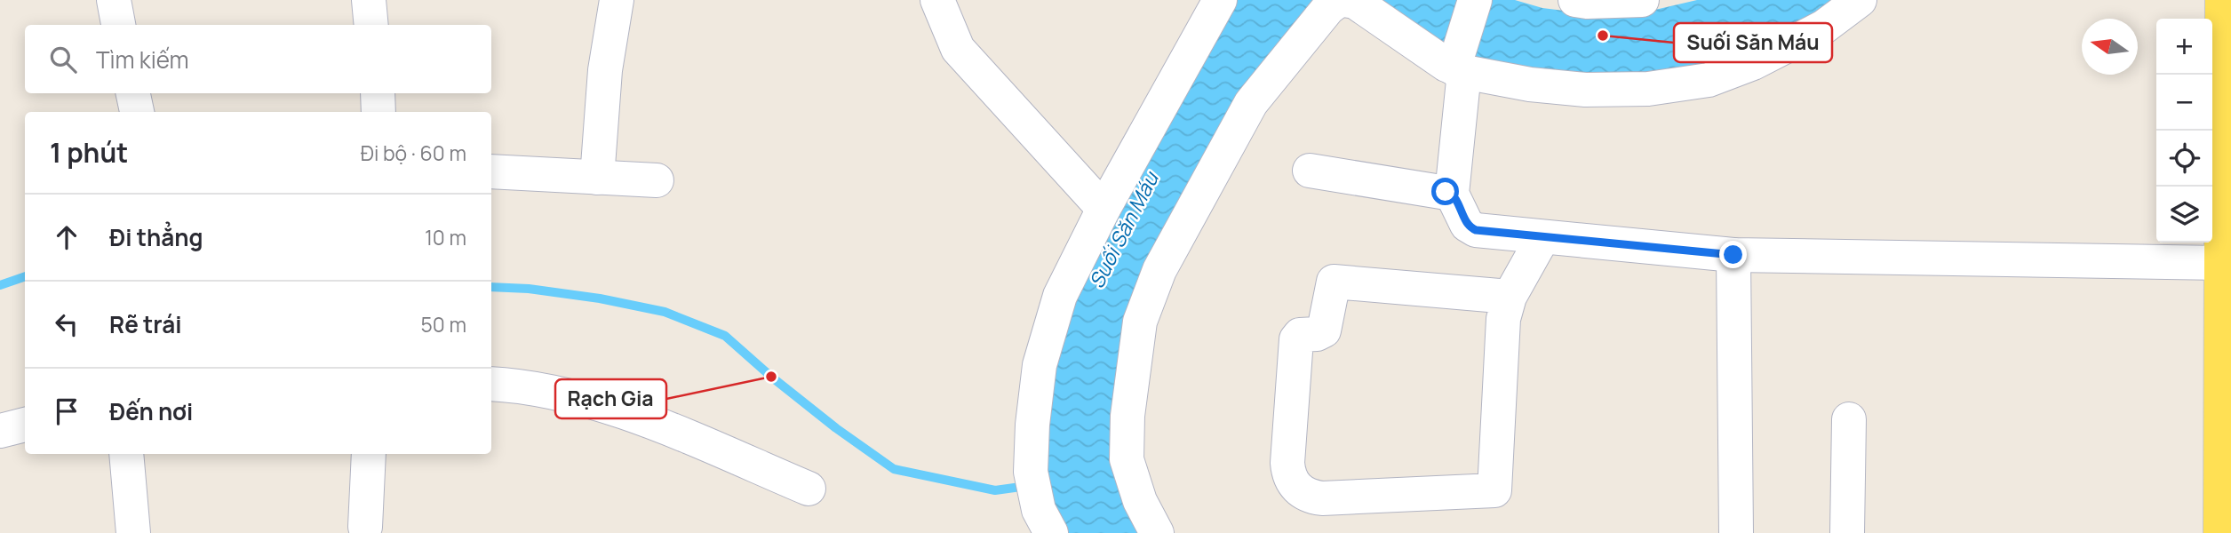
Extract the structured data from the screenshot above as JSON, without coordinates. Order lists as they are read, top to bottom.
{
  "water": ["Suối Săn Máu"],
  "places": ["Suối Săn Máu", "Rạch Gia"],
  "north": "left",
  "page": {
    "map_buttons": ["+", "−"],
    "search": "Tìm kiếm",
    "heading": ["1 phút", "Đi bộ · 60 m"],
    "list": [
      ["Đi thẳng", "10 m"],
      ["Rẽ trái", "50 m"],
      "Đến nơi"
    ]
  }
}
